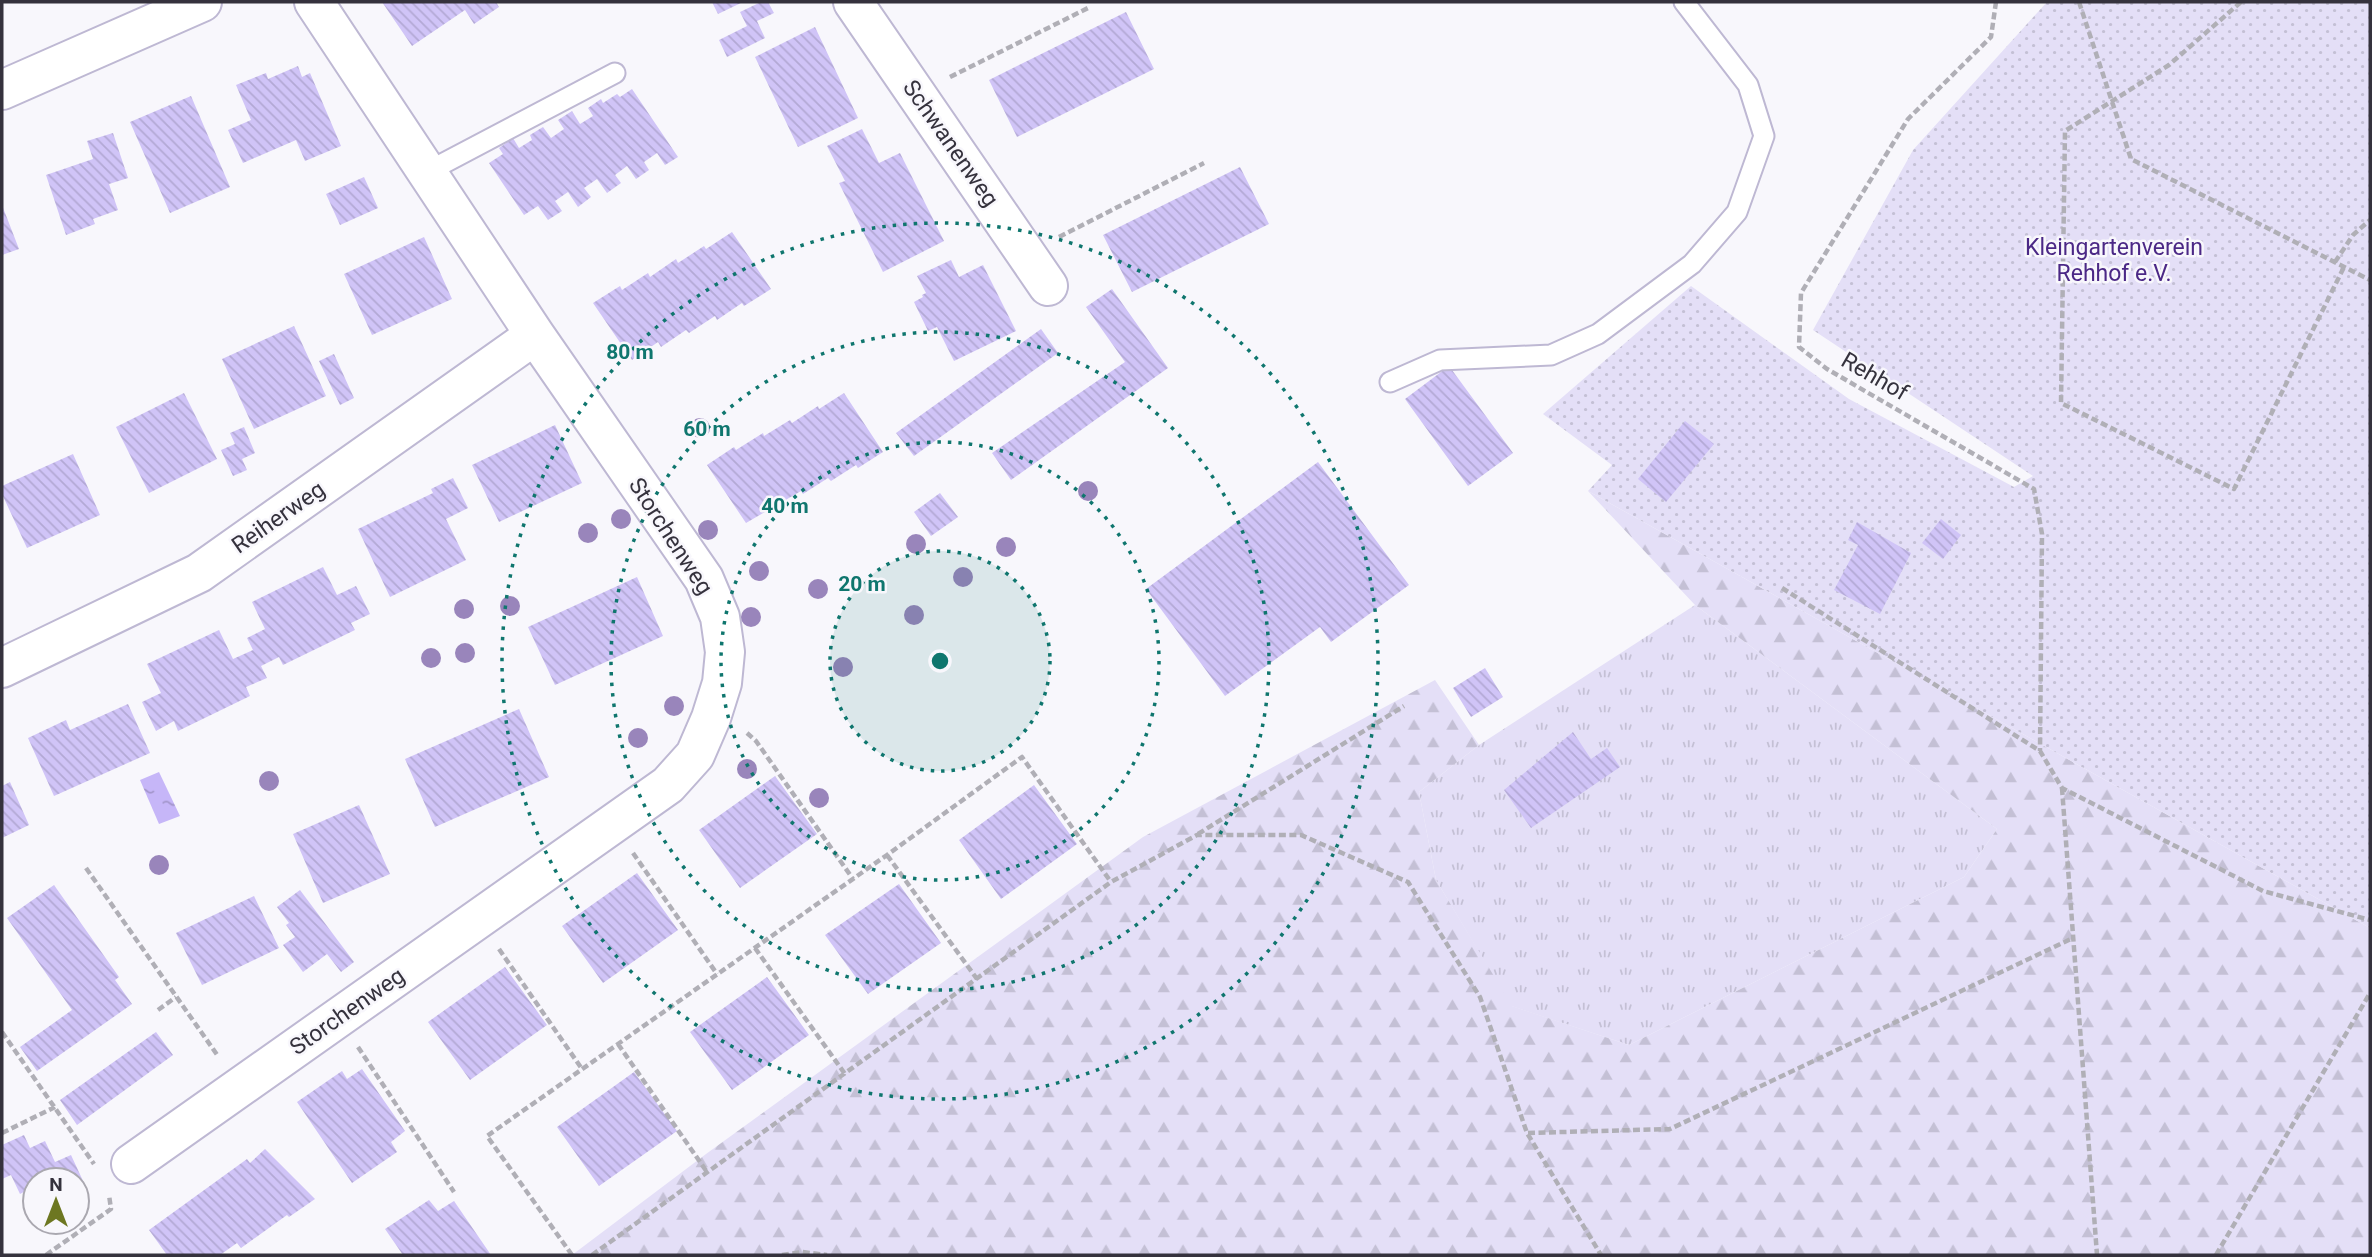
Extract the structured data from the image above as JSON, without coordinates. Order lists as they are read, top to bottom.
{
  "streets": {
    "street": ["Schwanenweg", "Reiherweg", "Storchenweg"],
    "path": ["Rehhof"]
  },
  "crossings": [
    ["Reiherweg", "Storchenweg"]
  ],
  "parks": ["Kleingartenverein Rehhof e.V."],
  "north": "top",
  "rings": [
    "80 m",
    "60 m",
    "40 m",
    "20 m"
  ]
}
